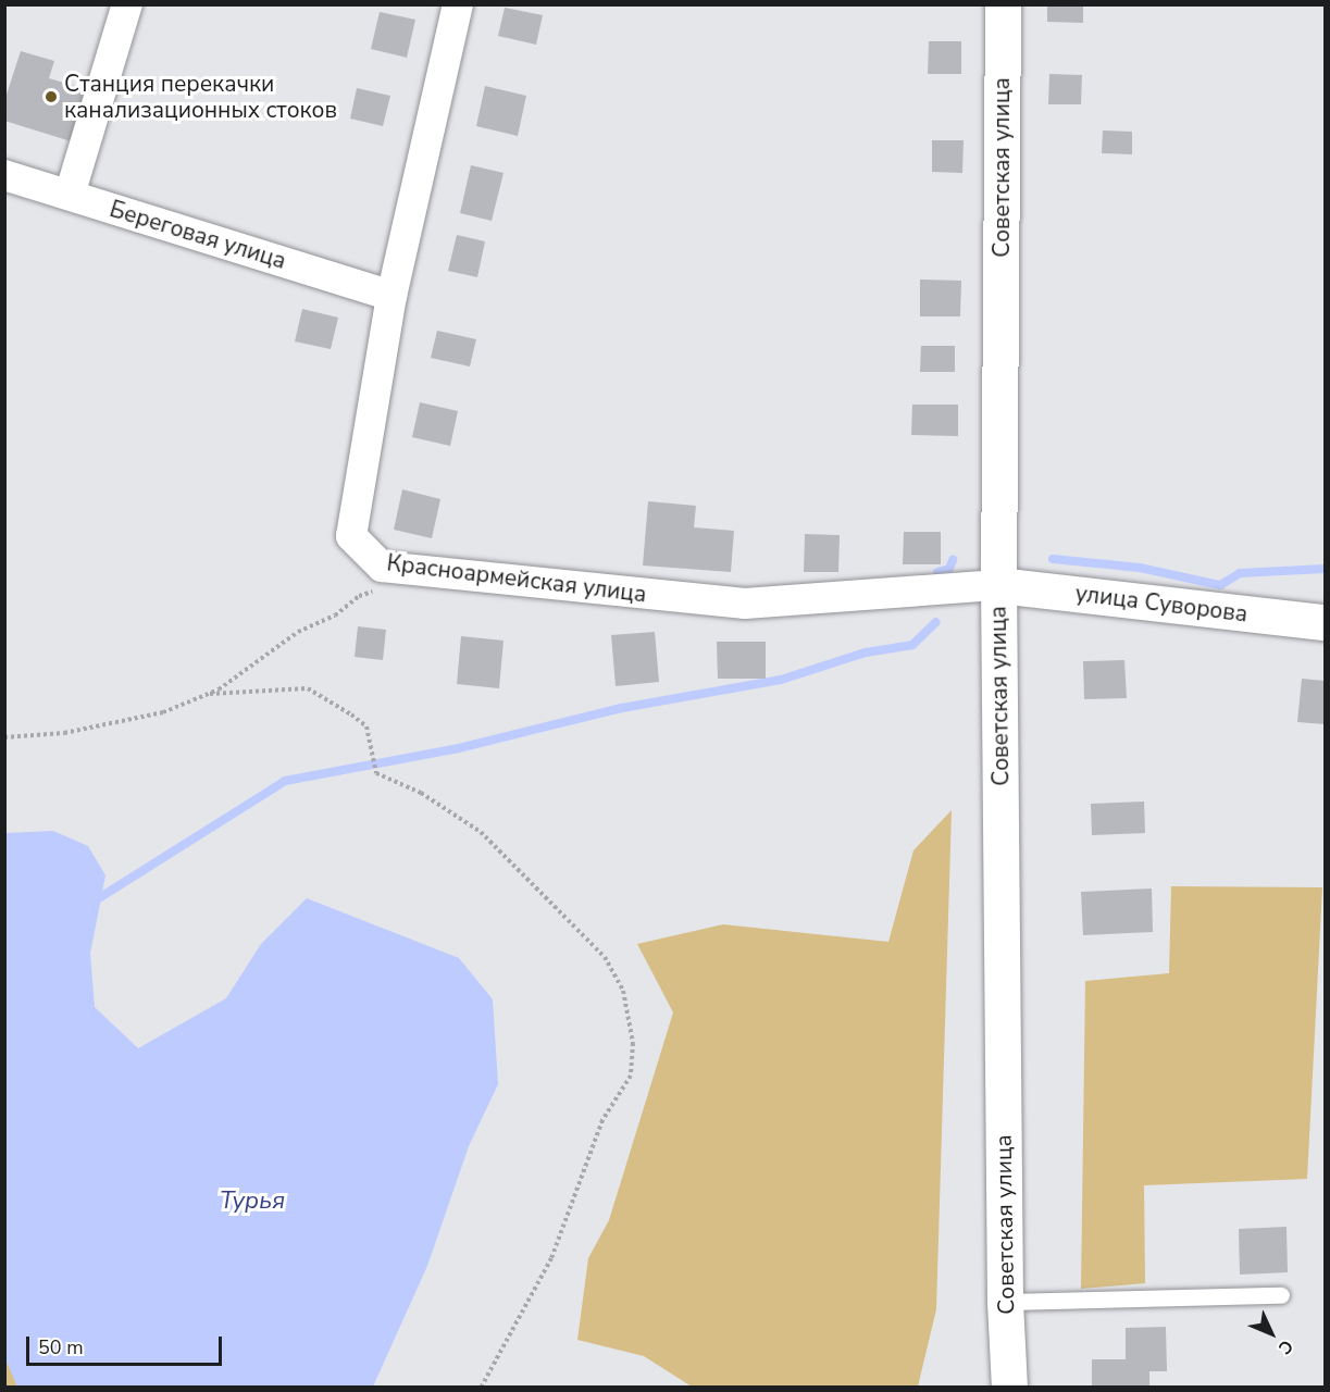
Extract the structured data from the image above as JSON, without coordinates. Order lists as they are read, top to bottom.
{
  "streets": {
    "main road": ["Советская улица", "улица Суворова"],
    "street": ["Береговая улица", "Красноармейская улица"]
  },
  "crossings": [
    ["Советская улица", "Красноармейская улица"],
    ["Советская улица", "улица Суворова"],
    ["Береговая улица", "Красноармейская улица"],
    ["Красноармейская улица", "улица Суворова"]
  ],
  "water": ["Турья"],
  "places": ["Станция перекачки канализационных стоков"],
  "scale_bar": "50 m",
  "north": "bottom right"
}
